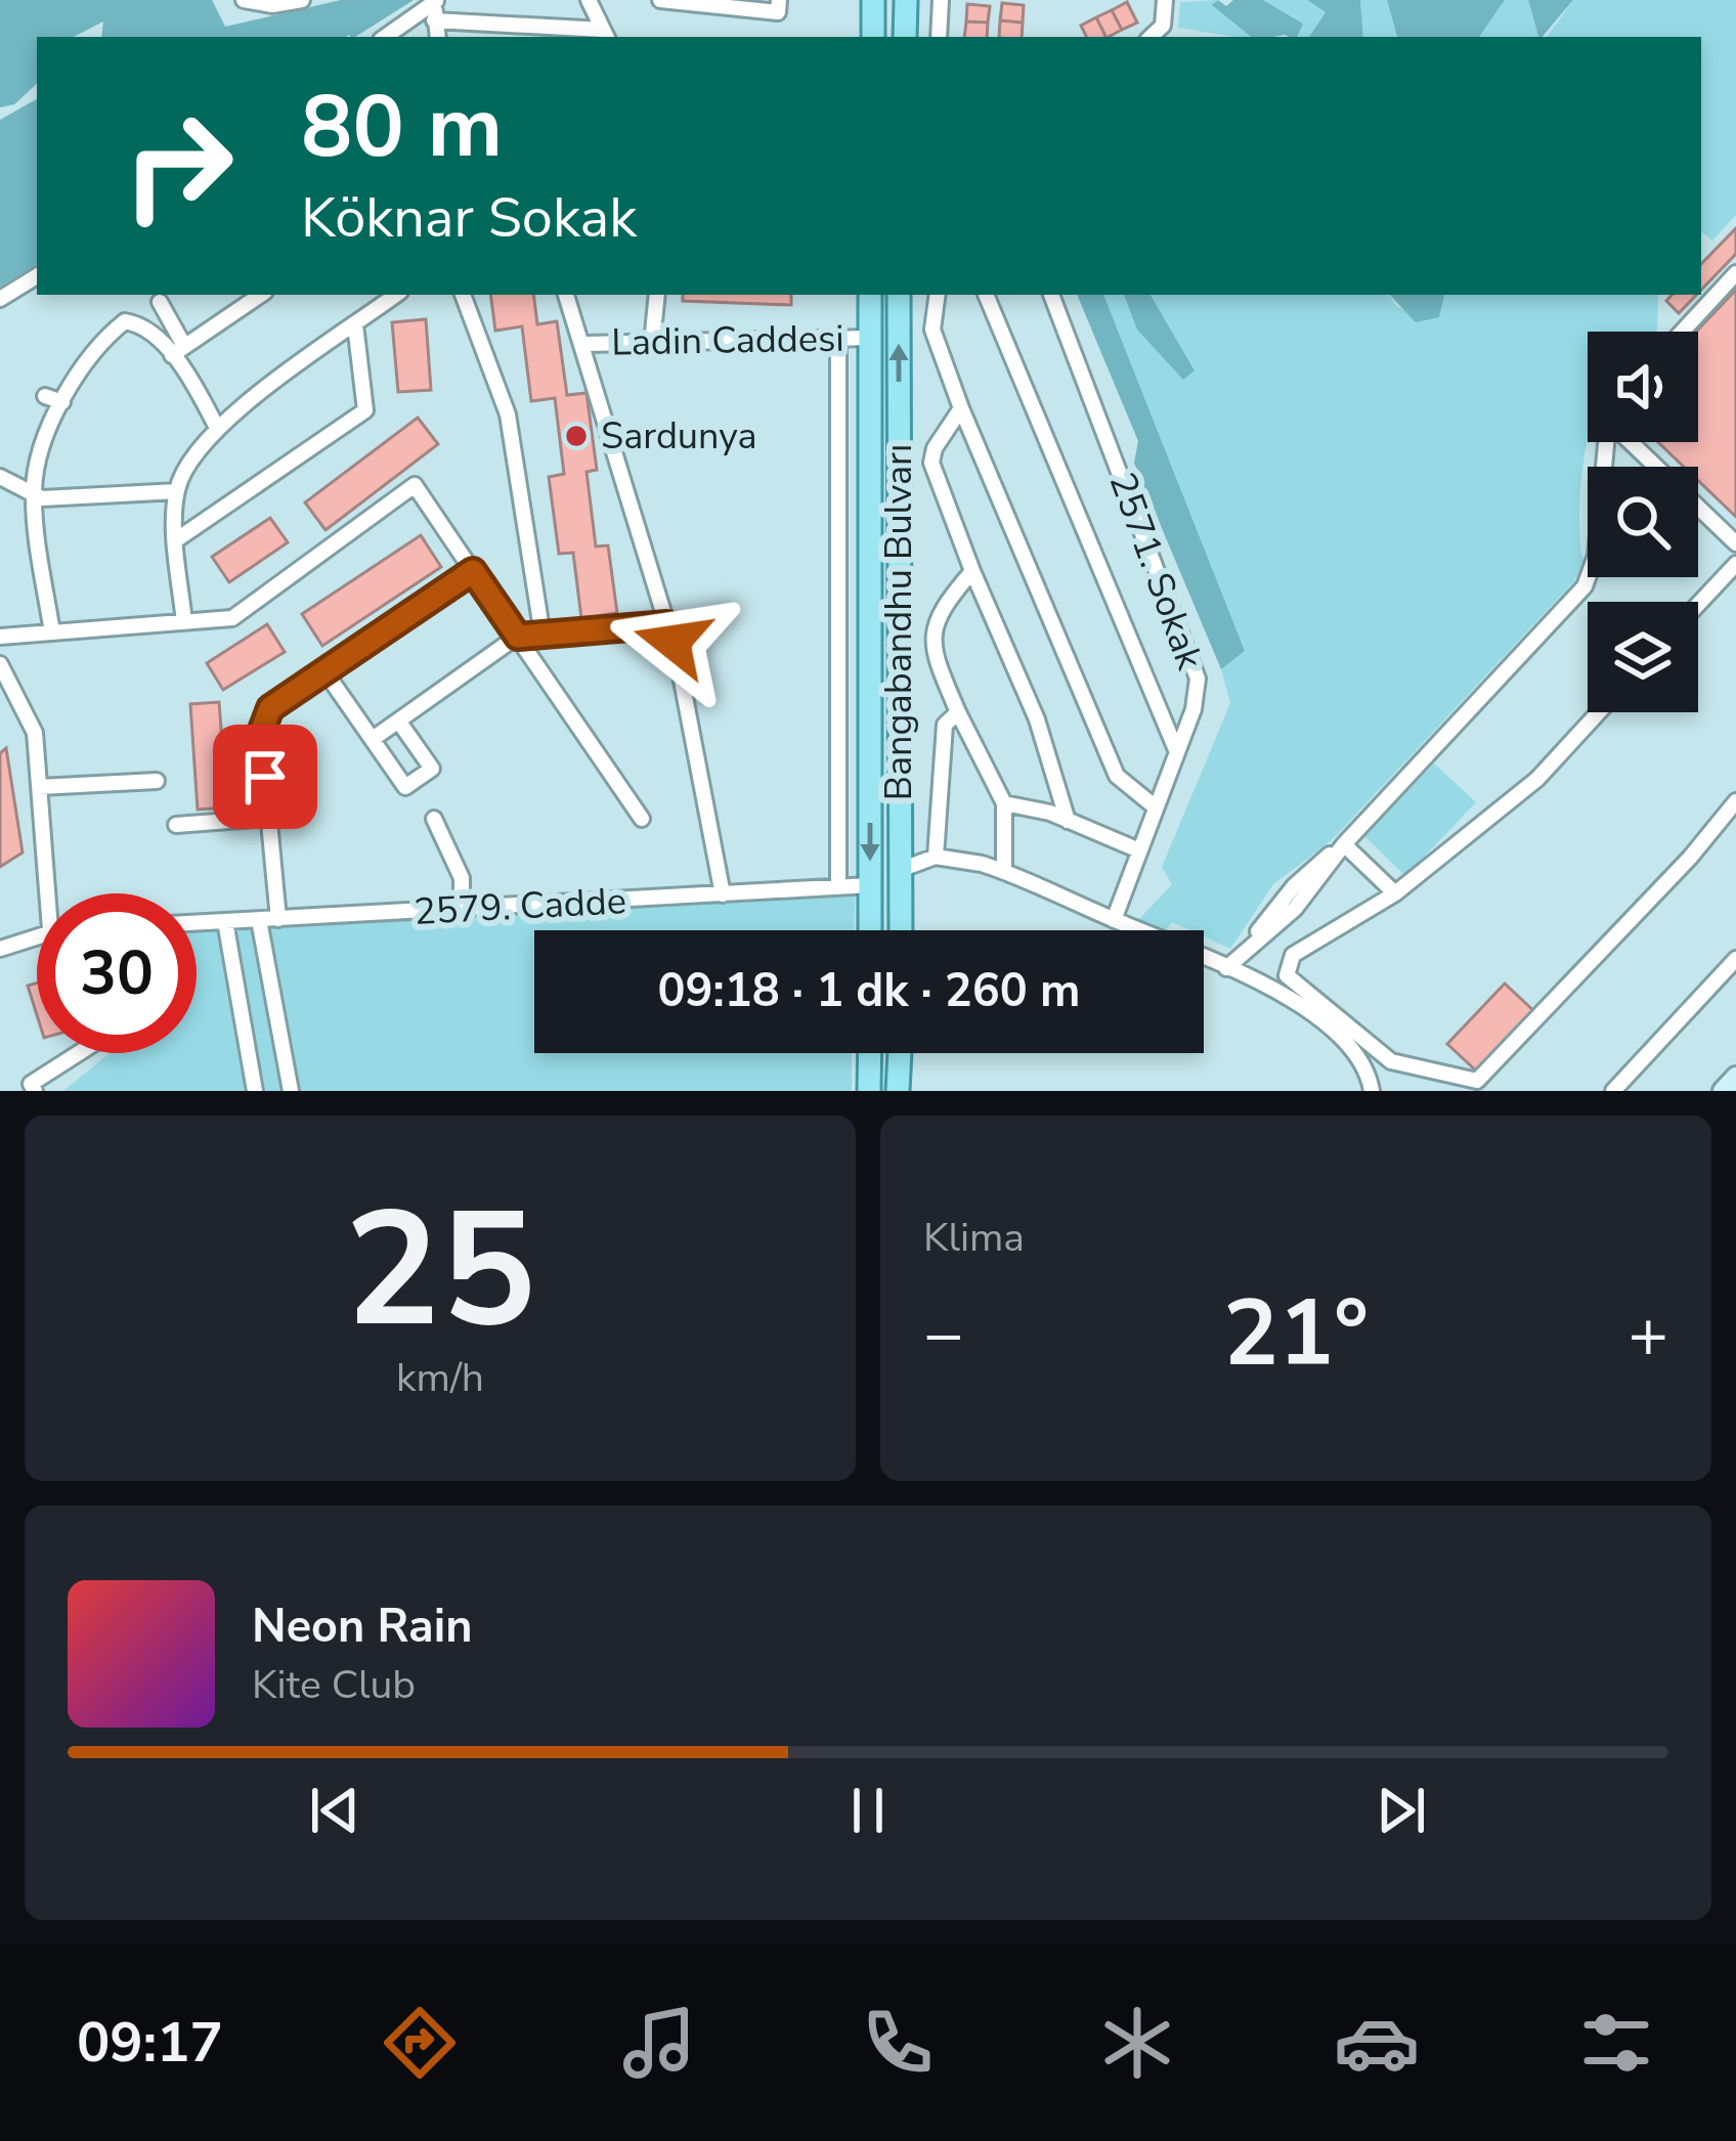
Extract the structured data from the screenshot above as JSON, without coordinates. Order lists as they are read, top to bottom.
{
  "streets": {
    "main road": ["Bangabandhu Bulvarı"],
    "street": ["Ladin Caddesi", "2571. Sokak", "2579. Cadde"]
  },
  "crossings": [
    ["Ladin Caddesi", "Bangabandhu Bulvarı"],
    ["Bangabandhu Bulvarı", "2579. Cadde"]
  ],
  "places": ["Sardunya"],
  "page": {
    "turn": ["80 m", "Köknar Sokak"],
    "limit": "30",
    "trip": "09:18 · 1 dk · 260 m",
    "tile": [
      ["25", "km/h"],
      "Klima"
    ],
    "heat": ["−", "21°", "+"],
    "song": ["Neon Rain", "Kite Club"],
    "tabs": "09:17"
  }
}
